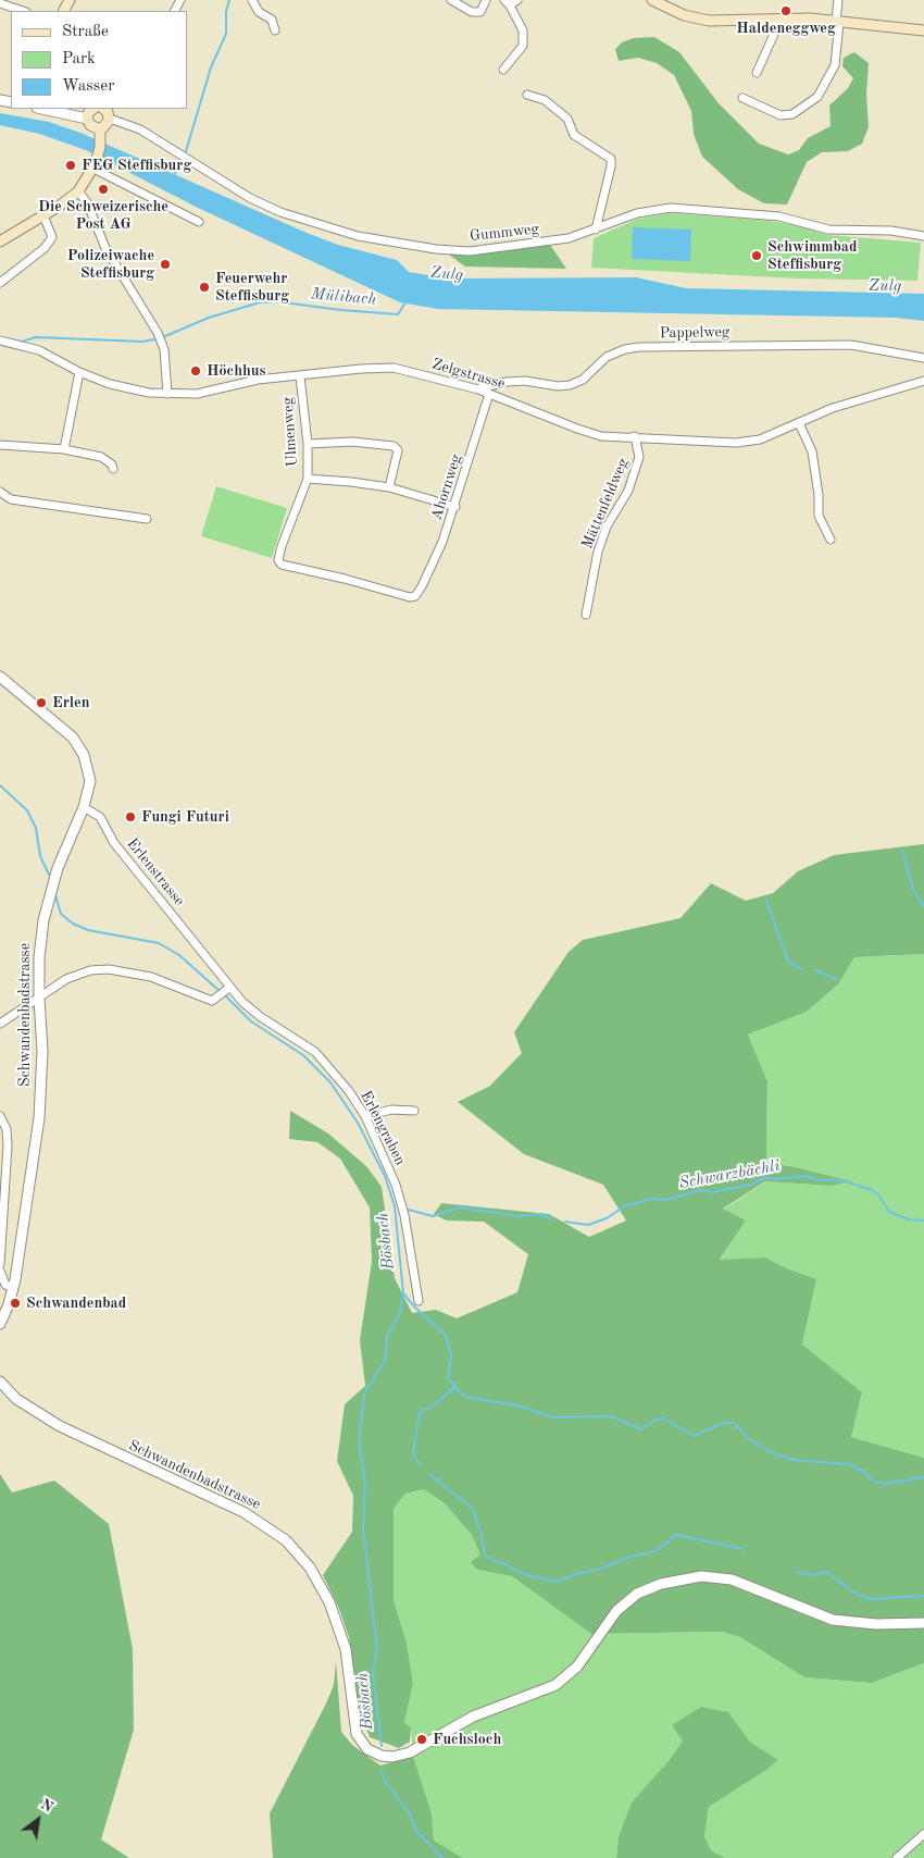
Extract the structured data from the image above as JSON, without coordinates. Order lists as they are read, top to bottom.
{
  "streets": {
    "street": [
      "Gummweg",
      "Pappelweg",
      "Zelgstrasse",
      "Ulmenweg",
      "Ahornweg",
      "Mättenfeldweg",
      "Erlenstrasse",
      "Schwandenbadstrasse",
      "Erlengraben"
    ]
  },
  "crossings": [
    ["Pappelweg", "Zelgstrasse"],
    ["Zelgstrasse", "Ulmenweg"],
    ["Zelgstrasse", "Ahornweg"],
    ["Zelgstrasse", "Mättenfeldweg"],
    ["Ulmenweg", "Ahornweg"],
    ["Erlenstrasse", "Schwandenbadstrasse"],
    ["Erlenstrasse", "Erlengraben"]
  ],
  "water": [
    "Zulg",
    "Mülibach",
    "Schwarzbächli",
    "Bösbach"
  ],
  "places": [
    "Haldeneggweg",
    "FEG Steffisburg",
    "Die Schweizerische Post AG",
    "Schwimmbad Steffisburg",
    "Polizeiwache Steffisburg",
    "Feuerwehr Steffisburg",
    "Höchhus",
    "Erlen",
    "Fungi Futuri",
    "Schwandenbad",
    "Fuchsloch"
  ],
  "legend": ["Straße", "Park", "Wasser"],
  "north": "top right"
}
